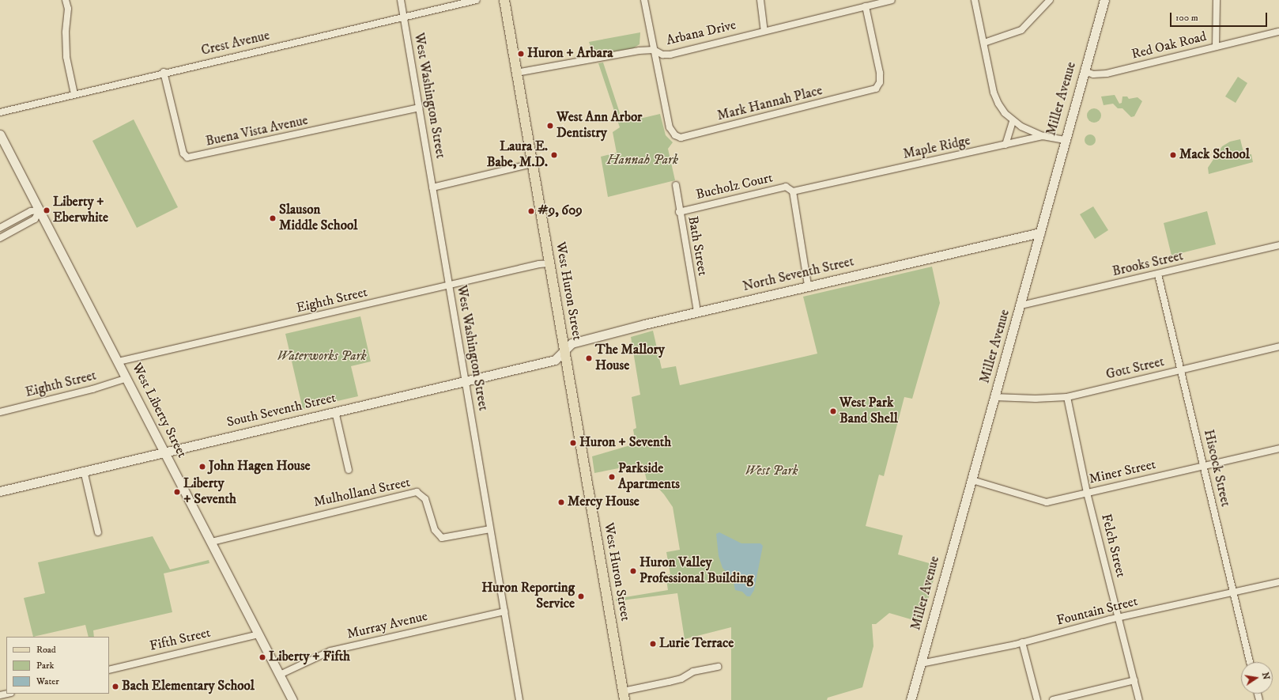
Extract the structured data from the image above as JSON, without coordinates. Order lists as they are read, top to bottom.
{
  "streets": {
    "main road": [
      "Miller Avenue",
      "North Seventh Street",
      "West Huron Street",
      "West Liberty Street",
      "South Seventh Street"
    ],
    "street": [
      "Arbana Drive",
      "Crest Avenue",
      "Red Oak Road",
      "West Washington Street",
      "Mark Hannah Place",
      "Buena Vista Avenue",
      "Maple Ridge",
      "Bucholz Court",
      "Bath Street",
      "Brooks Street",
      "Eighth Street",
      "Gott Street",
      "Hiscock Street",
      "Miner Street",
      "Mulholland Street",
      "Felch Street",
      "Fountain Street",
      "Murray Avenue",
      "Fifth Street"
    ]
  },
  "crossings": [
    ["Arbana Drive", "Mark Hannah Place"],
    ["Arbana Drive", "West Huron Street"],
    ["Crest Avenue", "West Washington Street"],
    ["Crest Avenue", "Buena Vista Avenue"],
    ["Red Oak Road", "Miller Avenue"],
    ["West Washington Street", "Buena Vista Avenue"],
    ["West Washington Street", "Eighth Street"],
    ["West Washington Street", "South Seventh Street"],
    ["West Washington Street", "Mulholland Street"],
    ["West Washington Street", "Murray Avenue"],
    ["Miller Avenue", "Brooks Street"],
    ["Miller Avenue", "North Seventh Street"],
    ["Miller Avenue", "Gott Street"],
    ["Miller Avenue", "Miner Street"],
    ["Miller Avenue", "Fountain Street"],
    ["Maple Ridge", "Bucholz Court"],
    ["Bucholz Court", "Bath Street"],
    ["Bath Street", "North Seventh Street"],
    ["Brooks Street", "Hiscock Street"],
    ["North Seventh Street", "West Huron Street"],
    ["North Seventh Street", "South Seventh Street"],
    ["West Huron Street", "Eighth Street"],
    ["West Huron Street", "South Seventh Street"],
    ["Eighth Street", "West Liberty Street"],
    ["Gott Street", "Hiscock Street"],
    ["Gott Street", "Felch Street"],
    ["West Liberty Street", "South Seventh Street"],
    ["West Liberty Street", "Mulholland Street"],
    ["West Liberty Street", "Murray Avenue"],
    ["West Liberty Street", "Fifth Street"],
    ["Hiscock Street", "Miner Street"],
    ["Hiscock Street", "Fountain Street"],
    ["Miner Street", "Felch Street"],
    ["Felch Street", "Fountain Street"]
  ],
  "parks": ["Hannah Park", "Waterworks Park", "West Park"],
  "places": [
    "Huron + Arbara",
    "West Ann Arbor Dentistry",
    "Laura E. Babe, M.D.",
    "Mack School",
    "Liberty + Eberwhite",
    "#9, 609",
    "Slauson Middle School",
    "The Mallory House",
    "West Park Band Shell",
    "Huron + Seventh",
    "John Hagen House",
    "Parkside Apartments",
    "Liberty + Seventh",
    "Mercy House",
    "Huron Valley Professional Building",
    "Huron Reporting Service",
    "Lurie Terrace",
    "Liberty + Fifth",
    "Bach Elementary School"
  ],
  "legend": ["Road", "Park", "Water"],
  "scale_bar": "100 m",
  "north": "right"
}
